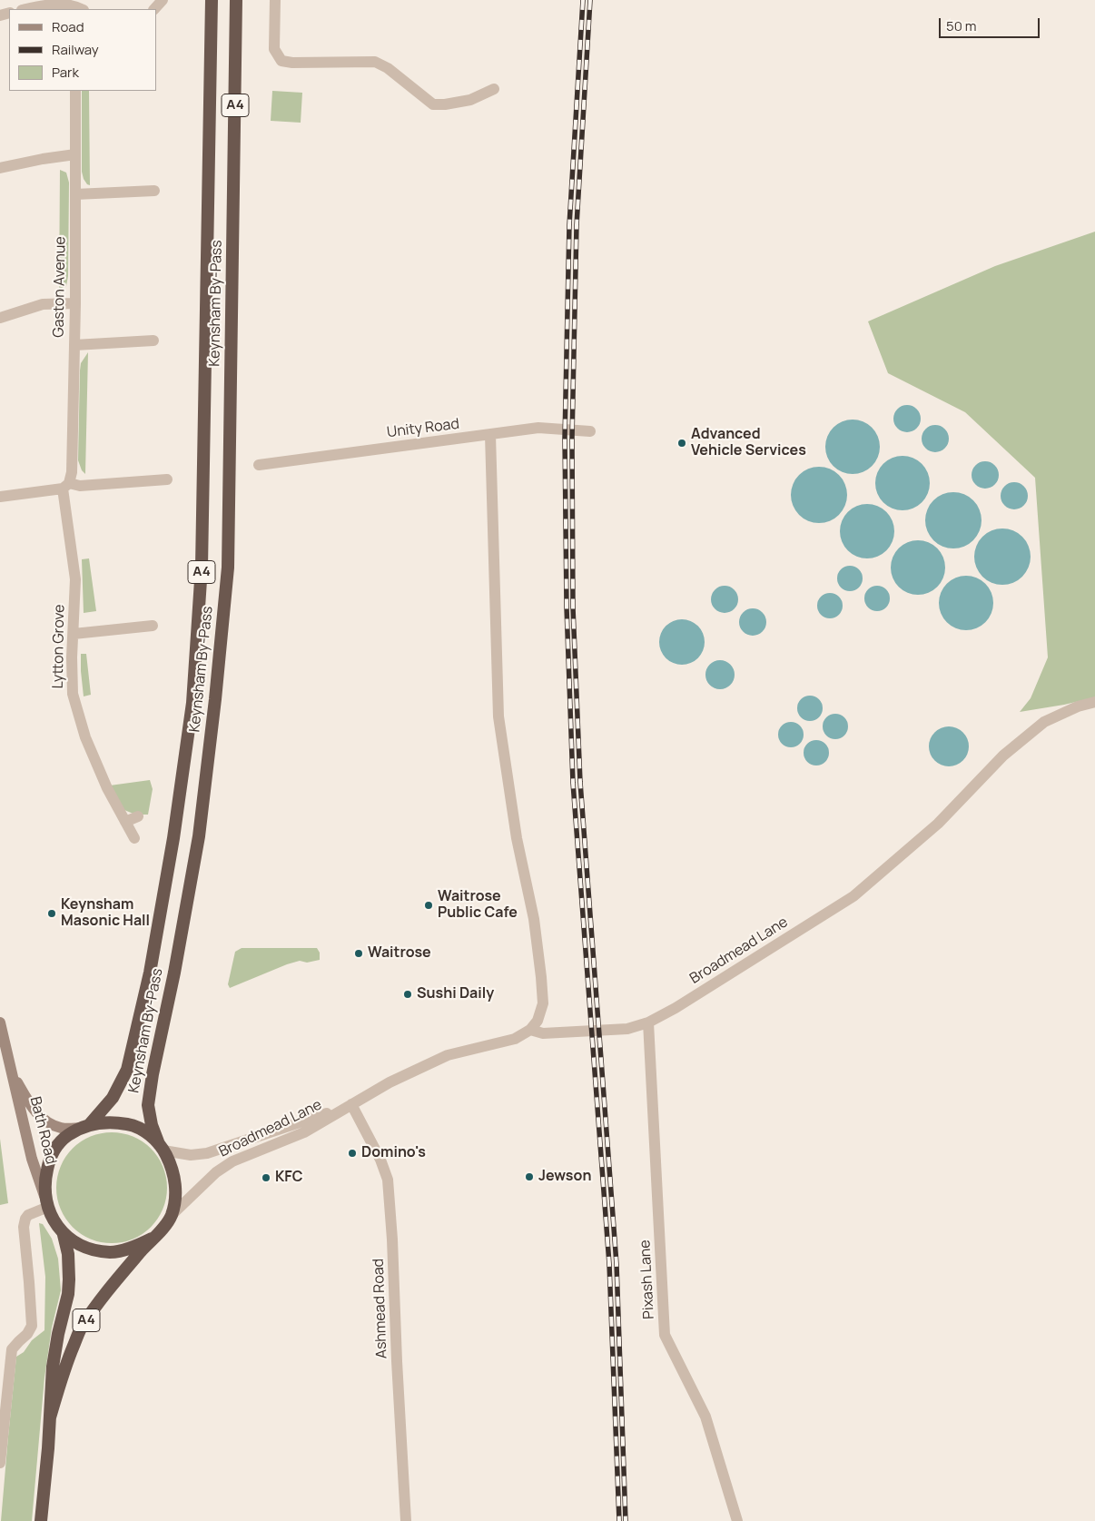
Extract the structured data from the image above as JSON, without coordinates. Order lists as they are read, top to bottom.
{
  "streets": {
    "highway": ["A4", "Keynsham By-Pass"],
    "main road": ["Bath Road"],
    "street": [
      "Gaston Avenue",
      "Unity Road",
      "Lytton Grove",
      "Broadmead Lane",
      "Pixash Lane",
      "Ashmead Road"
    ]
  },
  "crossings": [
    ["A4", "Keynsham By-Pass"],
    ["A4", "Broadmead Lane"],
    ["A4", "Bath Road"],
    ["Gaston Avenue", "Lytton Grove"],
    ["Keynsham By-Pass", "Broadmead Lane"],
    ["Keynsham By-Pass", "Bath Road"],
    ["Broadmead Lane", "Bath Road"],
    ["Broadmead Lane", "Pixash Lane"],
    ["Broadmead Lane", "Ashmead Road"]
  ],
  "places": [
    "Advanced Vehicle Services",
    "Waitrose Public Cafe",
    "Keynsham Masonic Hall",
    "Waitrose",
    "Sushi Daily",
    "Domino's",
    "Jewson",
    "KFC"
  ],
  "legend": ["Road", "Railway", "Park"],
  "scale_bar": "50 m"
}
